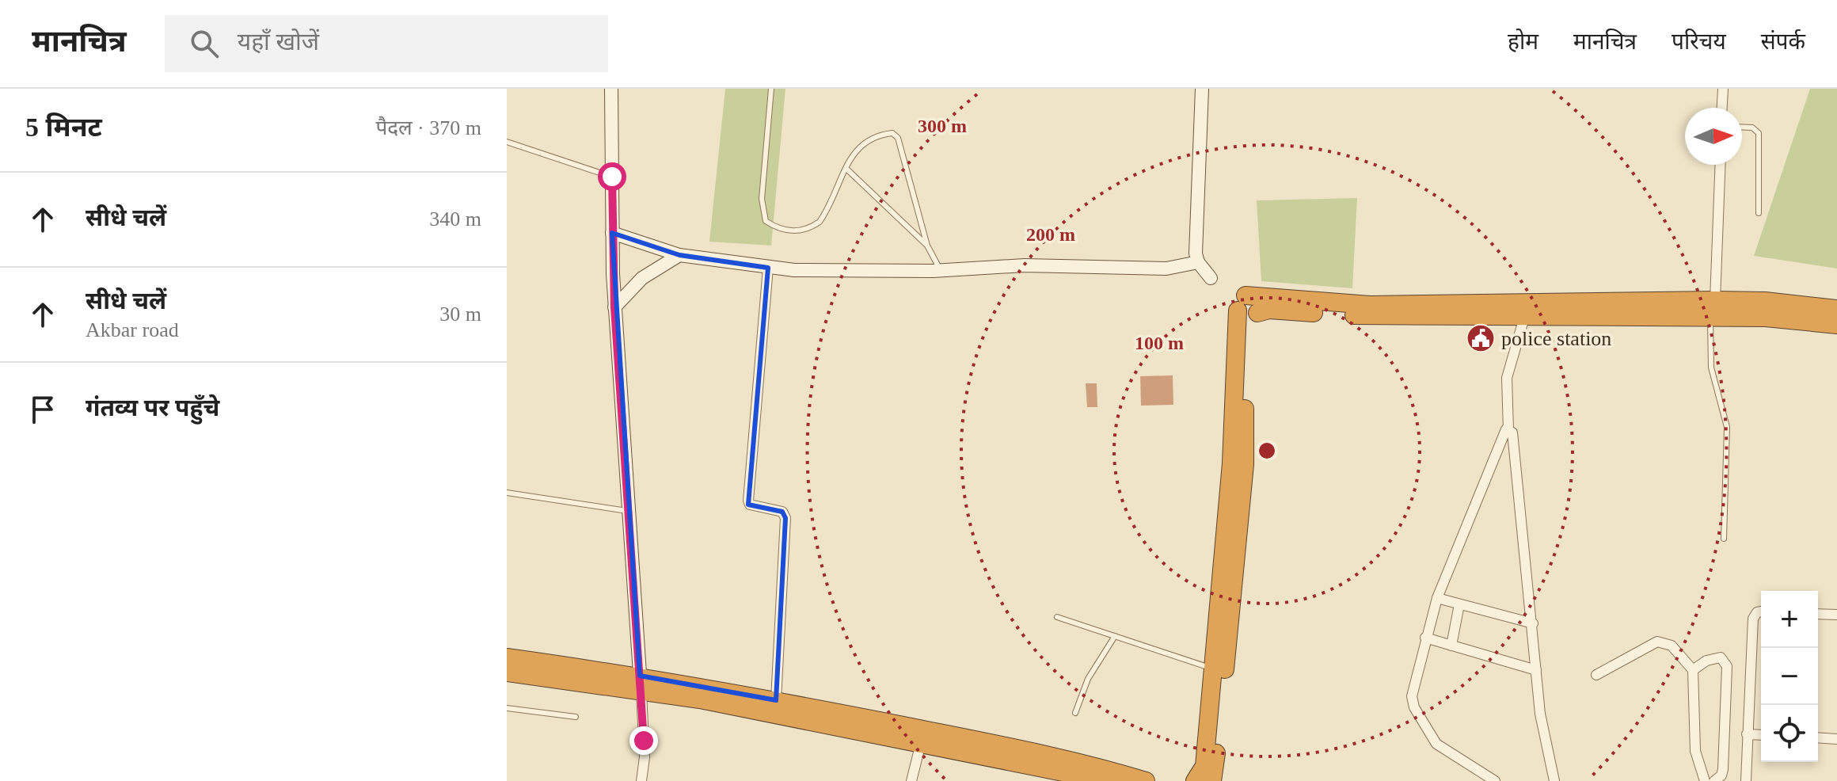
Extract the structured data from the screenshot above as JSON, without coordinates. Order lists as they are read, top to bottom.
{
  "places": {
    "public building": ["police station"]
  },
  "north": "right",
  "page": {
    "header": "मानचित्र",
    "search": "यहाँ खोजें",
    "nav": [
      "होम",
      "मानचित्र",
      "परिचय",
      "संपर्क"
    ],
    "heading": ["5 मिनट", "पैदल · 370 m"],
    "list": [
      ["सीधे चलें", "340 m"],
      ["सीधे चलें", "Akbar road", "30 m"],
      "गंतव्य पर पहुँचे"
    ],
    "map_buttons": ["+", "−"]
  },
  "rings": ["300 m", "200 m", "100 m"]
}
